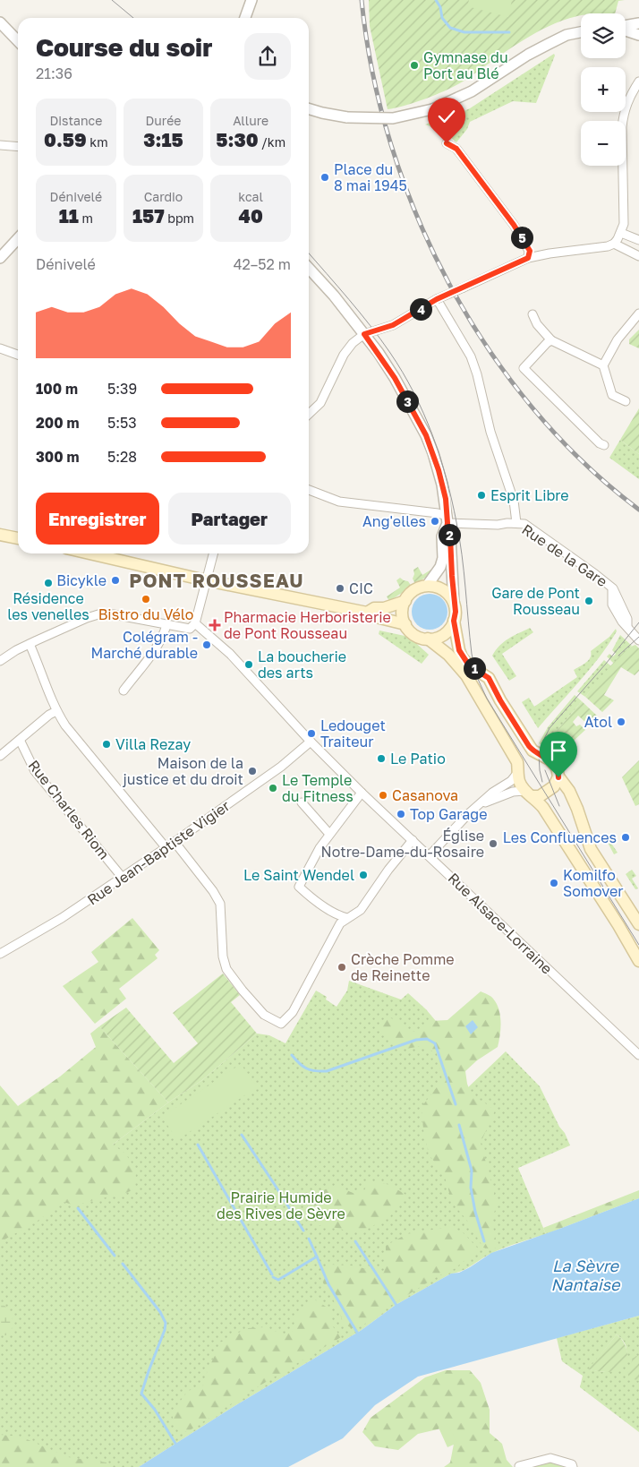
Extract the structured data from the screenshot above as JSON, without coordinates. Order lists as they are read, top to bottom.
{
  "streets": {
    "street": [
      "Rue de la Gare",
      "Rue Charles Riom",
      "Rue Jean-Baptiste Vigier",
      "Rue Alsace-Lorraine"
    ]
  },
  "crossings": [
    ["Rue Charles Riom", "Rue Jean-Baptiste Vigier"],
    ["Rue Jean-Baptiste Vigier", "Rue Alsace-Lorraine"]
  ],
  "districts": ["PONT ROUSSEAU"],
  "water": ["La Sèvre Nantaise"],
  "parks": ["Prairie Humide des Rives de Sèvre"],
  "places": {
    "other": [
      "Gymnase du Port au Blé",
      "Place du 8 mai 1945",
      "Esprit Libre",
      "Ang'elles",
      "Bicykle",
      "Résidence les venelles",
      "CIC",
      "Bistro du Vélo",
      "Gare de Pont Rousseau",
      "Colégram - Marché durable",
      "La boucherie des arts",
      "Atol",
      "Ledouget Traiteur",
      "Villa Rezay",
      "Le Patio",
      "Maison de la justice et du droit",
      "Le Temple du Fitness",
      "Casanova",
      "Top Garage",
      "Les Confluences",
      "Église Notre-Dame-du-Rosaire",
      "Le Saint Wendel",
      "Komilfo Somover",
      "Crèche Pomme de Reinette"
    ],
    "health": ["Pharmacie Herboristerie de Pont Rousseau"]
  },
  "page": {
    "map_buttons": ["+", "−"],
    "heading": ["Course du soir", "21:36"],
    "stats": [
      ["Distance", "0.59 km"],
      ["Durée", "3:15"],
      ["Allure", "5:30 /km"],
      ["Dénivelé", "11 m"],
      ["Cardio", "157 bpm"],
      ["kcal", "40"]
    ],
    "pins": [
      "5",
      "4",
      "3",
      "2",
      "1"
    ],
    "chart": ["Dénivelé", "42–52 m"],
    "list": [
      {
        "name": "100 m",
        "note": "5:39"
      },
      {
        "name": "200 m",
        "note": "5:53"
      },
      {
        "name": "300 m",
        "note": "5:28"
      }
    ],
    "buttons": ["Enregistrer", "Partager"]
  }
}
